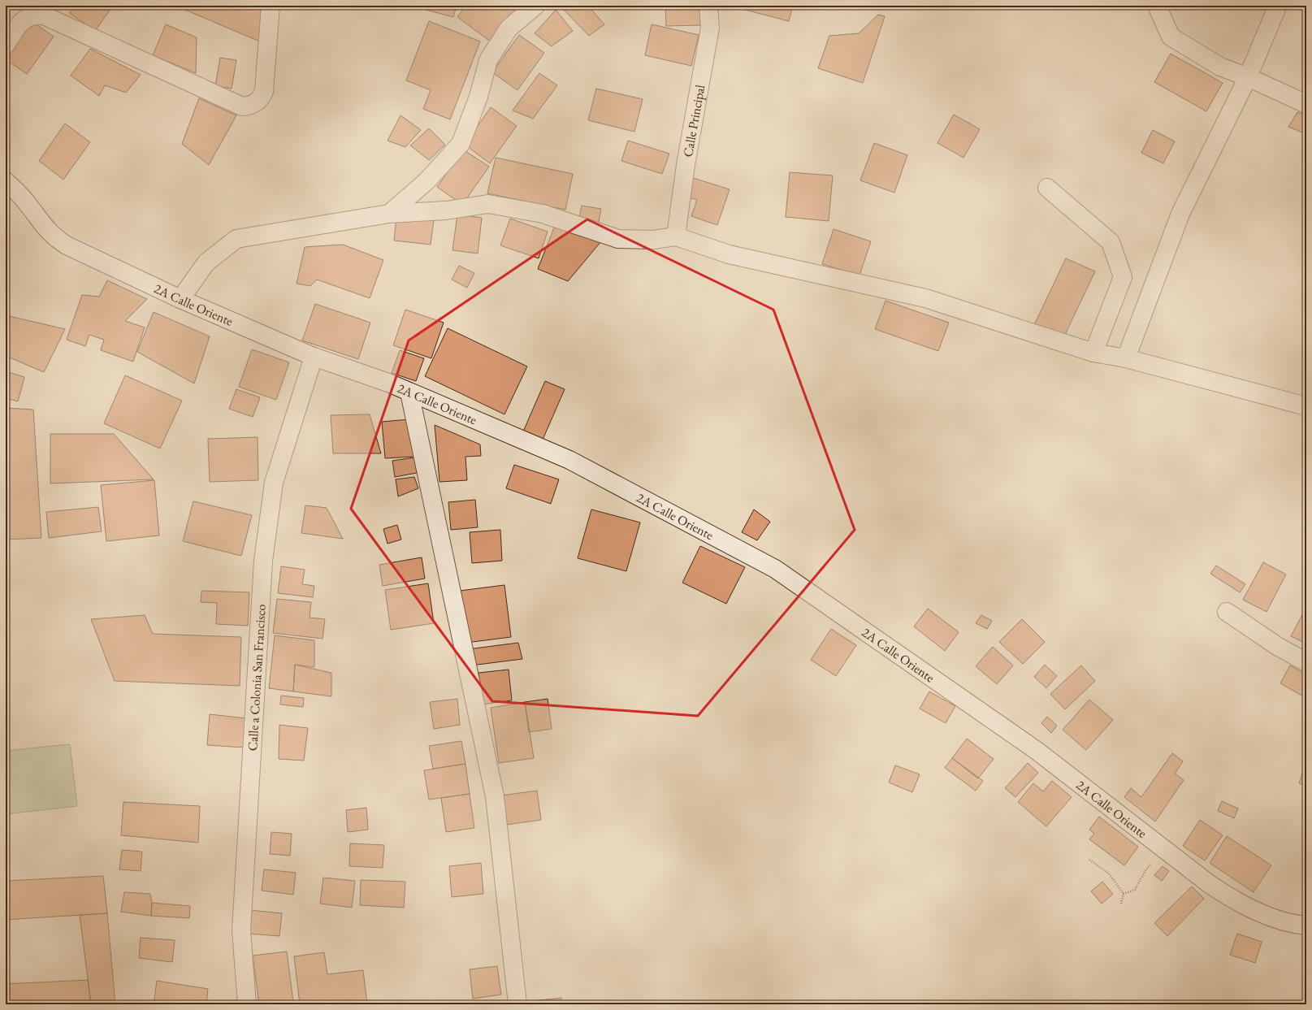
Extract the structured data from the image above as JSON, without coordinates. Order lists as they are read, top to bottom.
{
  "streets": {
    "street": ["Calle Principal", "2A Calle Oriente", "Calle a Colonia San Francisco"]
  },
  "crossings": [
    ["2A Calle Oriente", "Calle a Colonia San Francisco"]
  ]
}
